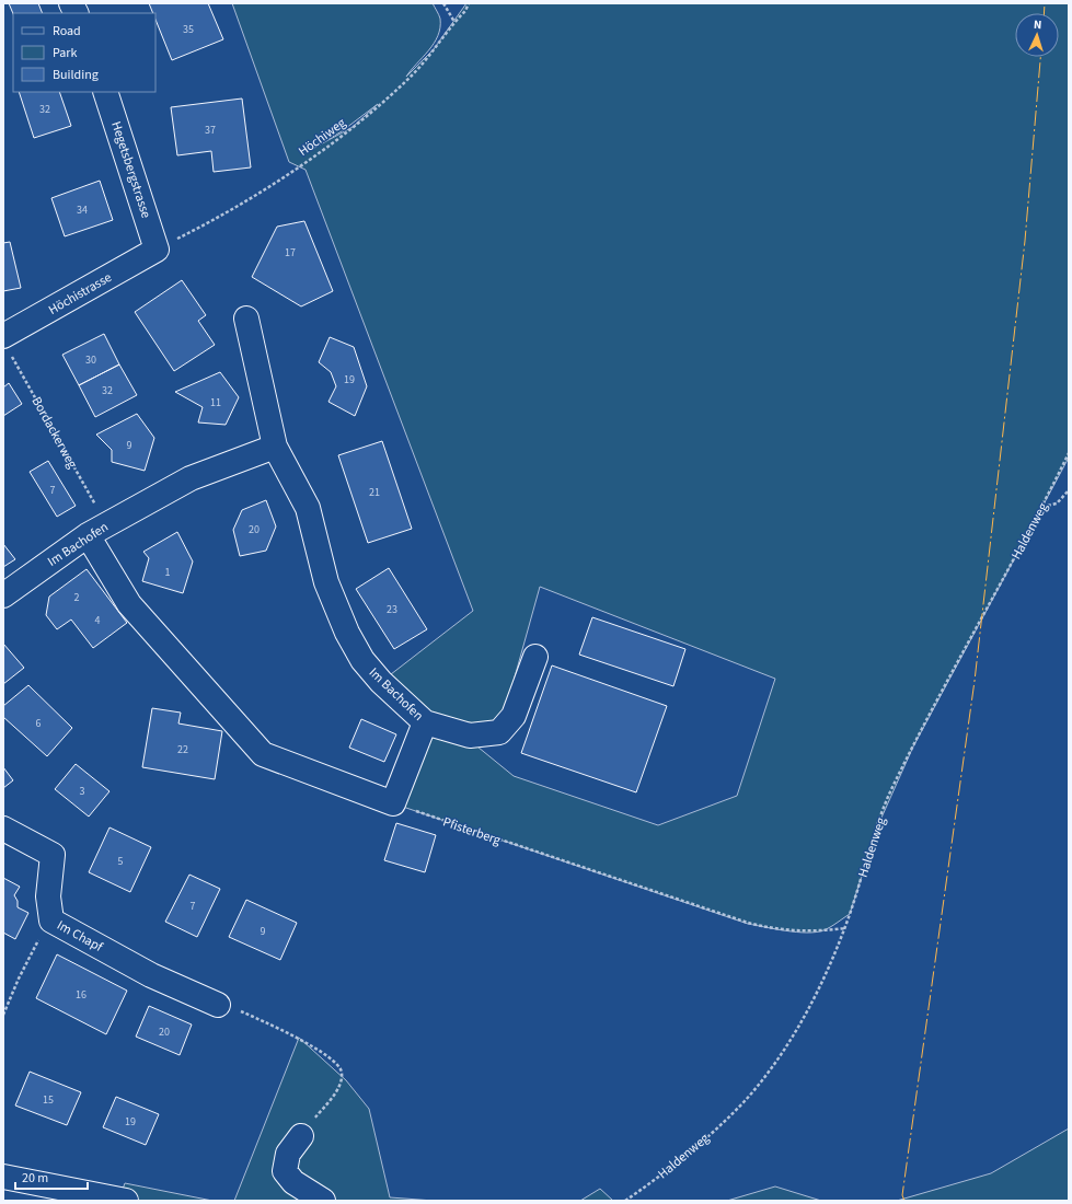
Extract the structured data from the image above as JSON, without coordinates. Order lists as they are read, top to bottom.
{
  "streets": {
    "street": [
      "Hegetsbergstrasse",
      "Höchistrasse",
      "Im Bachofen",
      "Im Chapf"
    ],
    "path": [
      "Höchiweg",
      "Bordackerweg",
      "Haldenweg",
      "Pfisterberg"
    ]
  },
  "crossings": [
    ["Höchiweg", "Hegetsbergstrasse"],
    ["Höchiweg", "Höchistrasse"],
    ["Hegetsbergstrasse", "Höchistrasse"],
    ["Höchistrasse", "Bordackerweg"],
    ["Bordackerweg", "Im Bachofen"],
    ["Haldenweg", "Pfisterberg"]
  ],
  "house_numbers": [
    "35",
    "32",
    "37",
    "34",
    "17",
    "30",
    "19",
    "32",
    "11",
    "9",
    "7",
    "21",
    "20",
    "1",
    "2",
    "23",
    "4",
    "6",
    "22",
    "3",
    "5",
    "7",
    "9",
    "16",
    "20",
    "15",
    "19"
  ],
  "legend": ["Road", "Park", "Building"],
  "scale_bar": "20 m",
  "north": "top"
}
